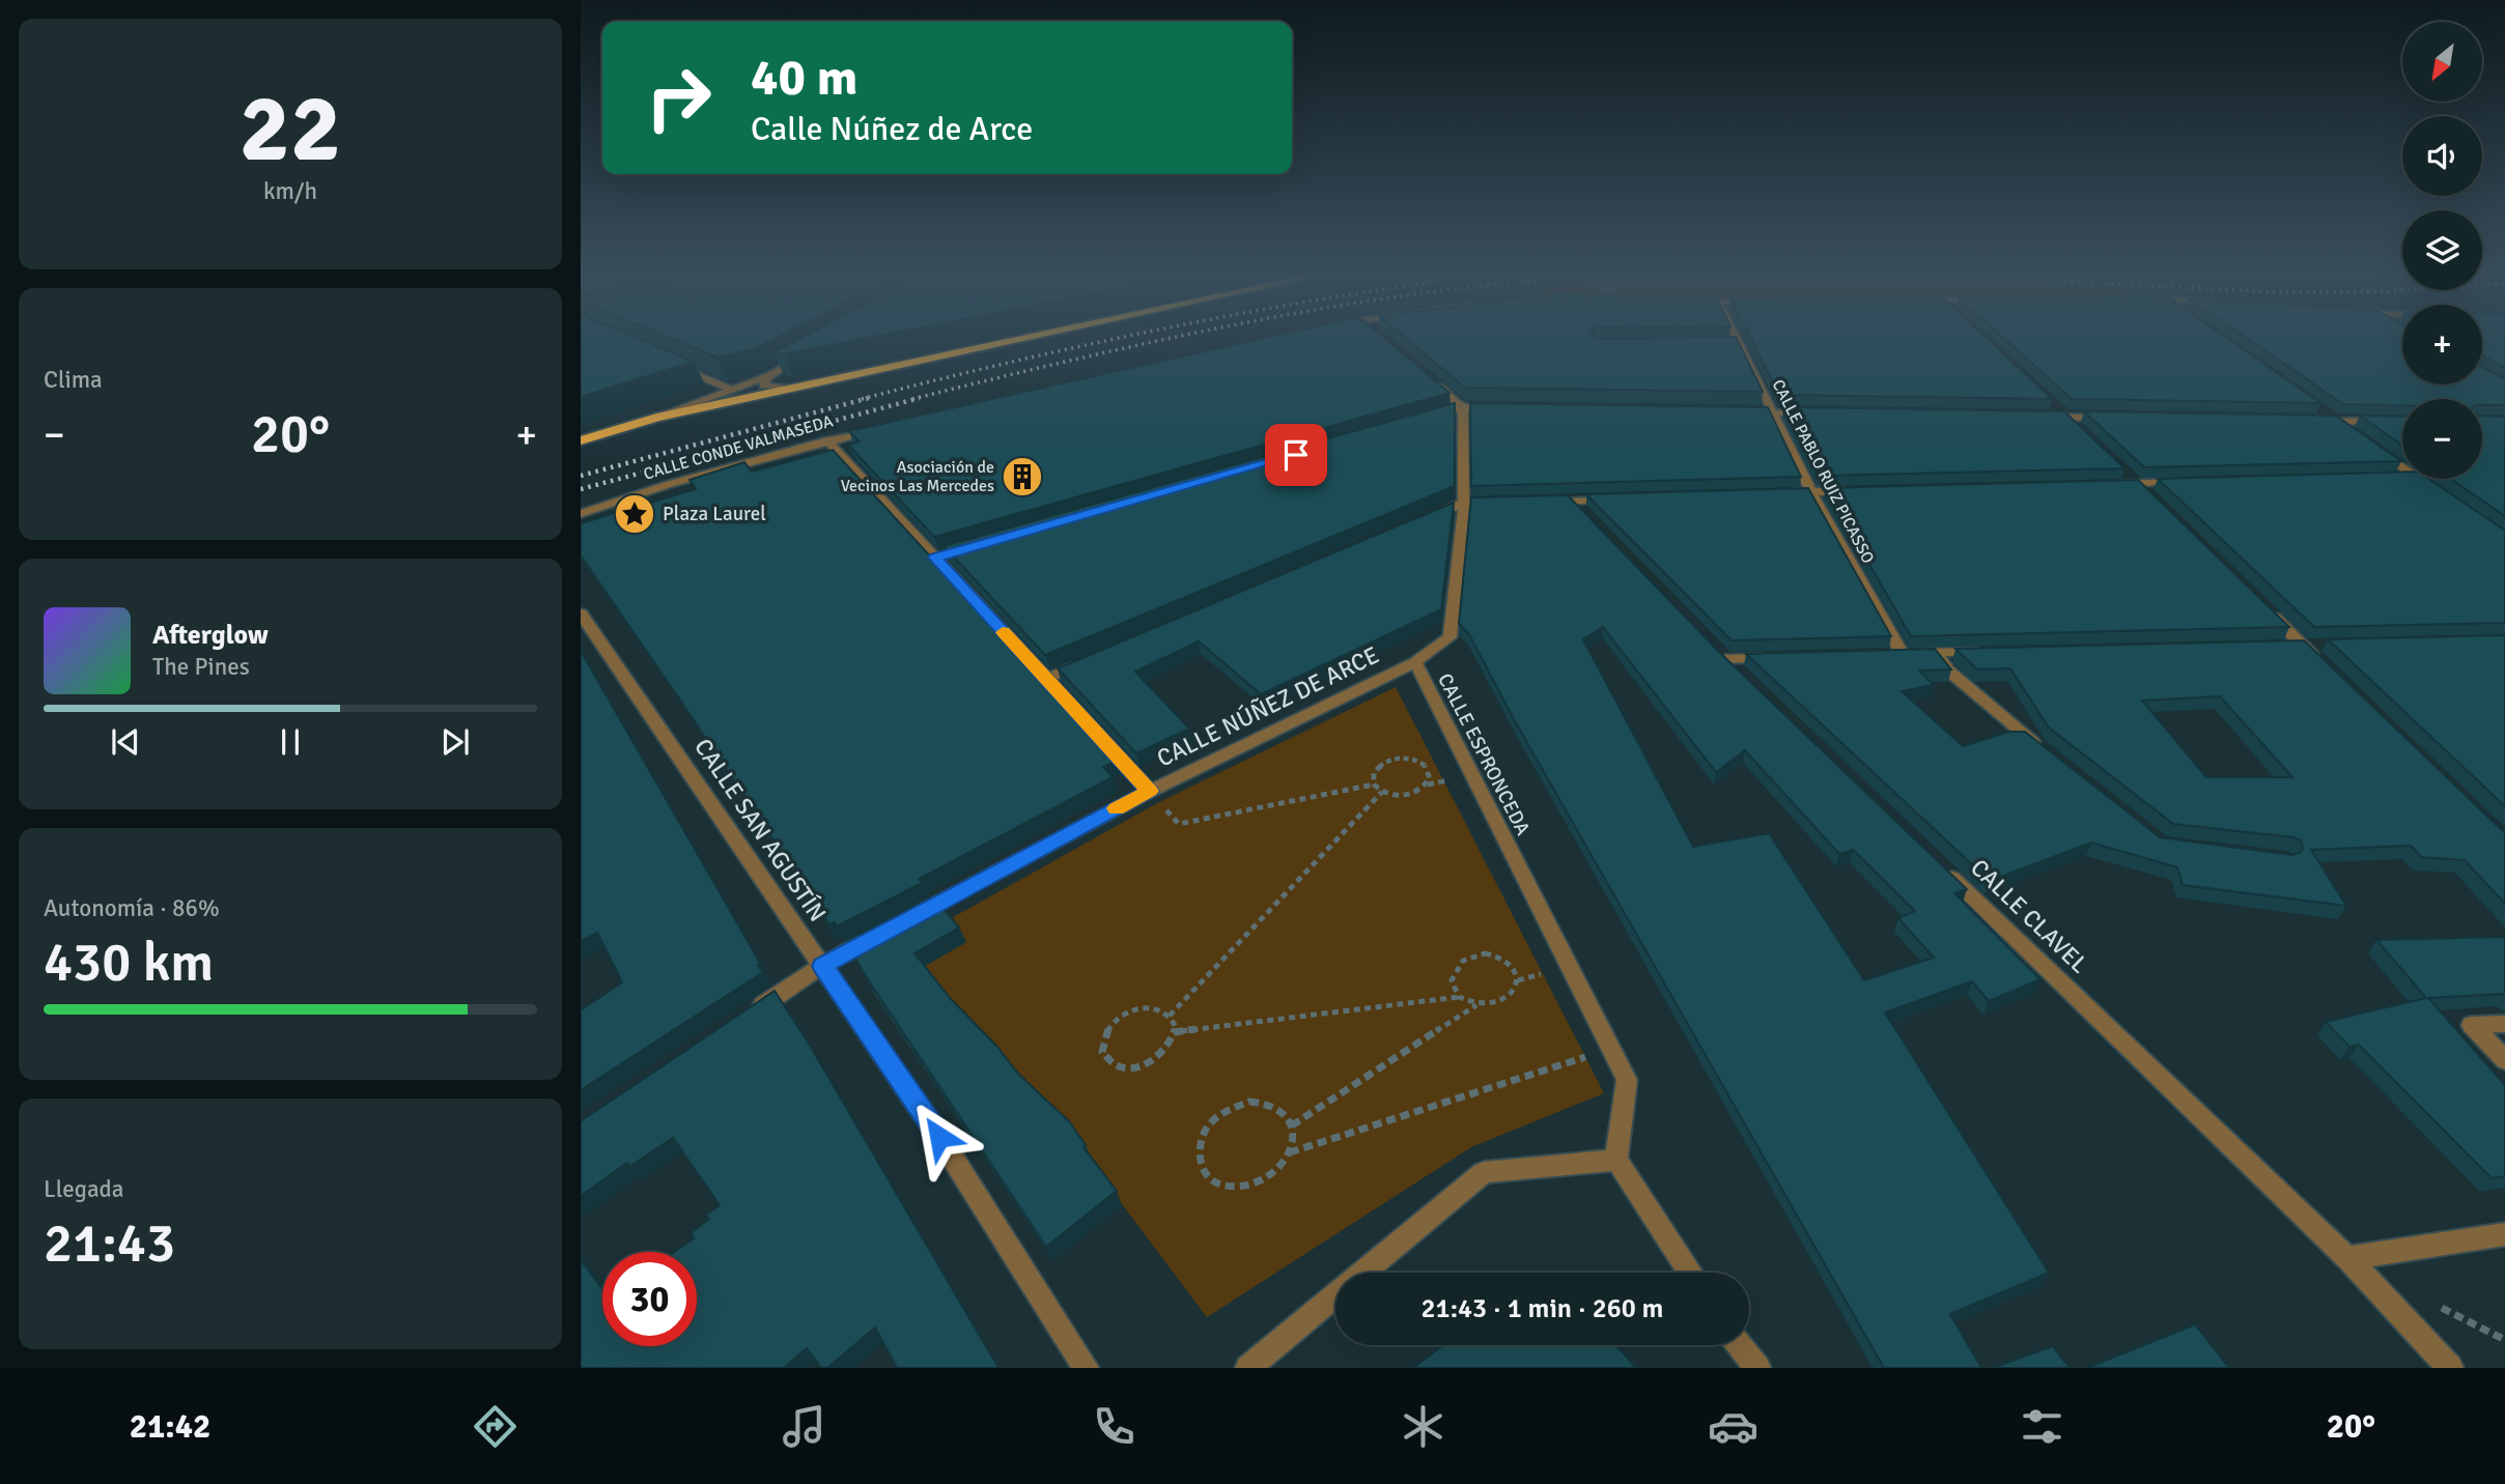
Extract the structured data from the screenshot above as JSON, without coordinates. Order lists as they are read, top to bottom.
{
  "streets": {
    "street": [
      "CALLE CONDE VALMASEDA",
      "CALLE PABLO RUIZ PICASSO",
      "CALLE NÚÑEZ DE ARCE",
      "CALLE ESPRONCEDA",
      "CALLE SAN AGUSTÍN",
      "CALLE CLAVEL"
    ]
  },
  "crossings": [
    ["CALLE NÚÑEZ DE ARCE", "CALLE ESPRONCEDA"]
  ],
  "places": {
    "building": ["Asociación de Vecinos Las Mercedes"],
    "place": ["Plaza Laurel"]
  },
  "north": "bottom left",
  "page": {
    "tile": [
      ["22", "km/h"],
      "Clima",
      ["Autonomía · 86%", "430 km"],
      ["Llegada", "21:43"]
    ],
    "map_buttons": ["+", "−"],
    "turn": ["40 m", "Calle Núñez de Arce"],
    "heat": ["−", "20°", "+"],
    "song": ["Afterglow", "The Pines"],
    "limit": "30",
    "trip": "21:43 · 1 min · 260 m",
    "tabs": ["21:42", "20°"]
  }
}
